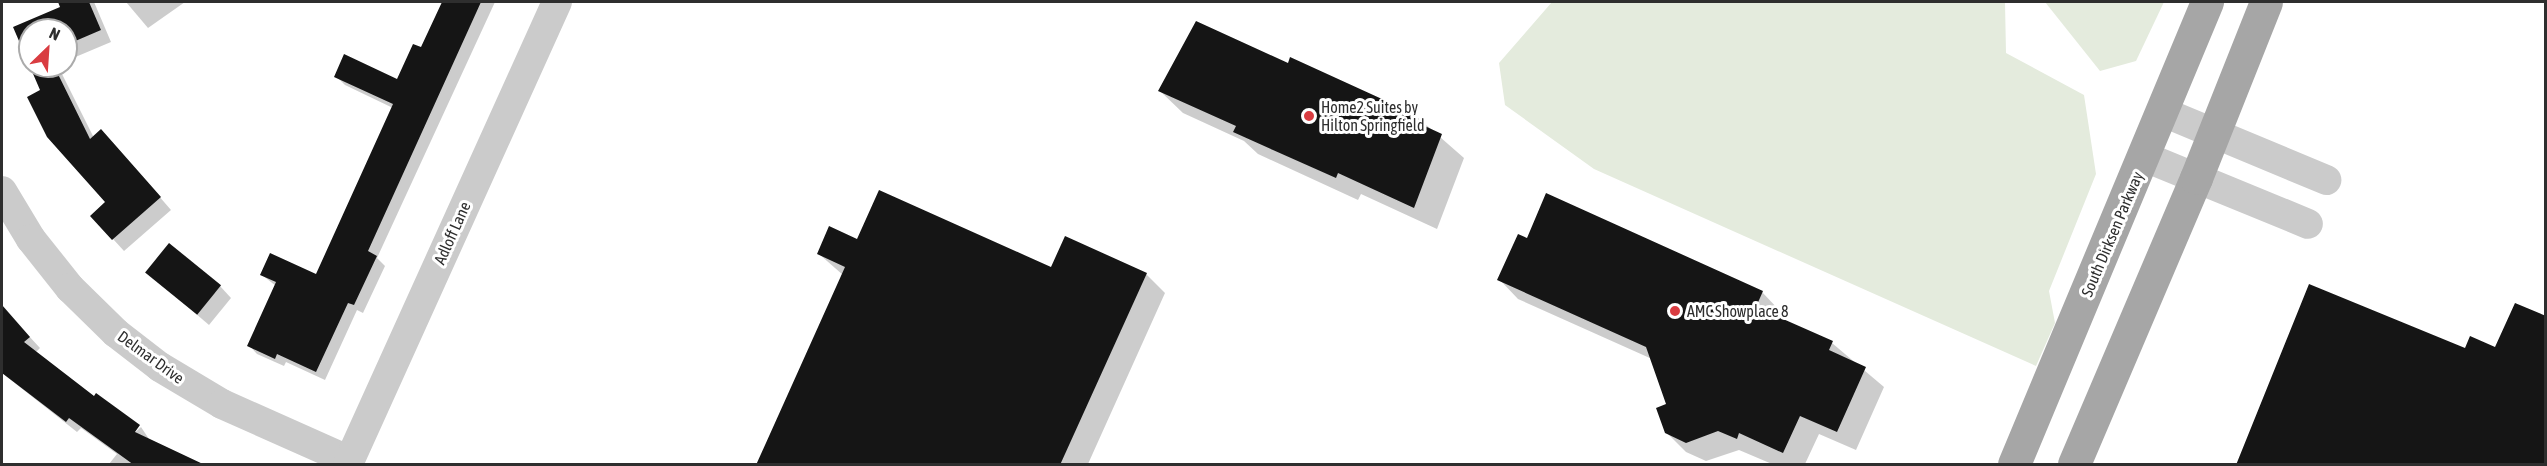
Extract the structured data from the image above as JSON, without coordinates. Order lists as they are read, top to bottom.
{
  "streets": {
    "main road": ["South Dirksen Parkway"],
    "street": ["Adloff Lane", "Delmar Drive"]
  },
  "crossings": [
    ["Adloff Lane", "Delmar Drive"]
  ],
  "places": ["Home2 Suites by Hilton Springfield", "AMC Showplace 8"],
  "north": "top right"
}
